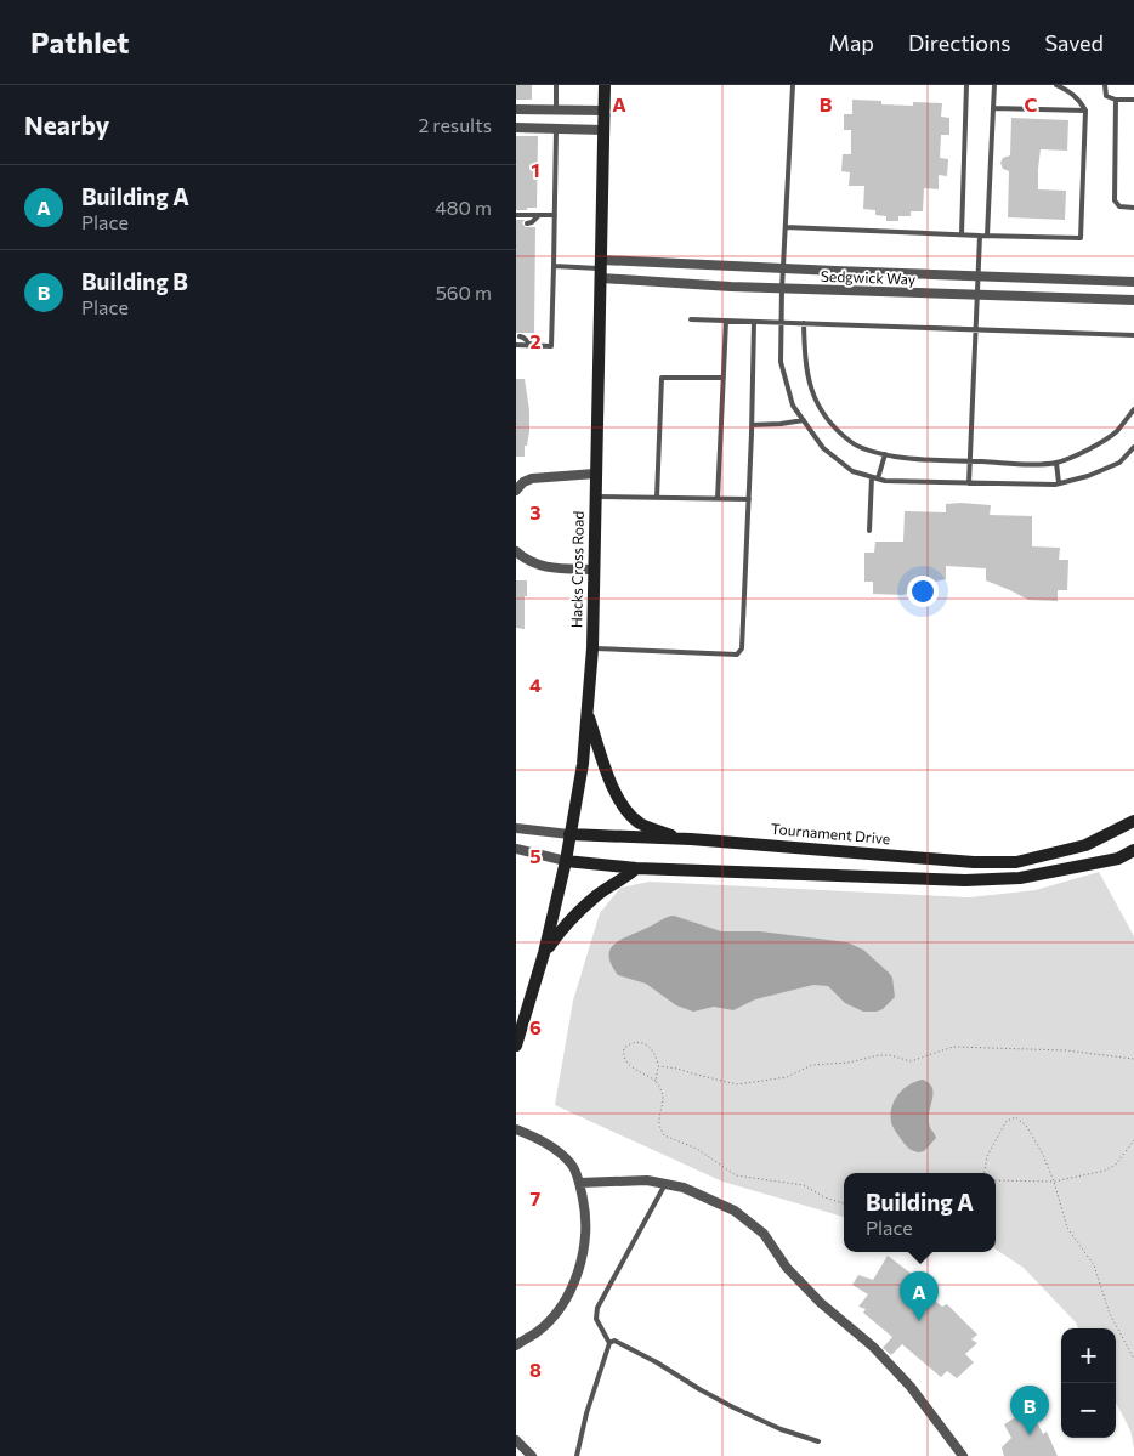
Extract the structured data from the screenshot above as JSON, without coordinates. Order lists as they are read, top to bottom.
{
  "streets": {
    "main road": ["Hacks Cross Road", "Tournament Drive"],
    "street": ["Sedgwick Way"]
  },
  "crossings": [
    ["Sedgwick Way", "Hacks Cross Road"],
    ["Hacks Cross Road", "Tournament Drive"]
  ],
  "page": {
    "header": "Pathlet",
    "nav": ["Map", "Directions", "Saved"],
    "heading": ["Nearby", "2 results"],
    "list": [
      {
        "mark": "A",
        "name": "Building A",
        "note": "Place",
        "value": "480 m"
      },
      {
        "mark": "B",
        "name": "Building B",
        "note": "Place",
        "value": "560 m"
      }
    ],
    "popup": ["Building A", "Place"],
    "pins": ["A", "B"],
    "map_buttons": ["+", "−"]
  },
  "grid": {
    "columns": ["A", "B", "C"],
    "rows": [
      "1",
      "2",
      "3",
      "4",
      "5",
      "6",
      "7",
      "8"
    ]
  }
}
